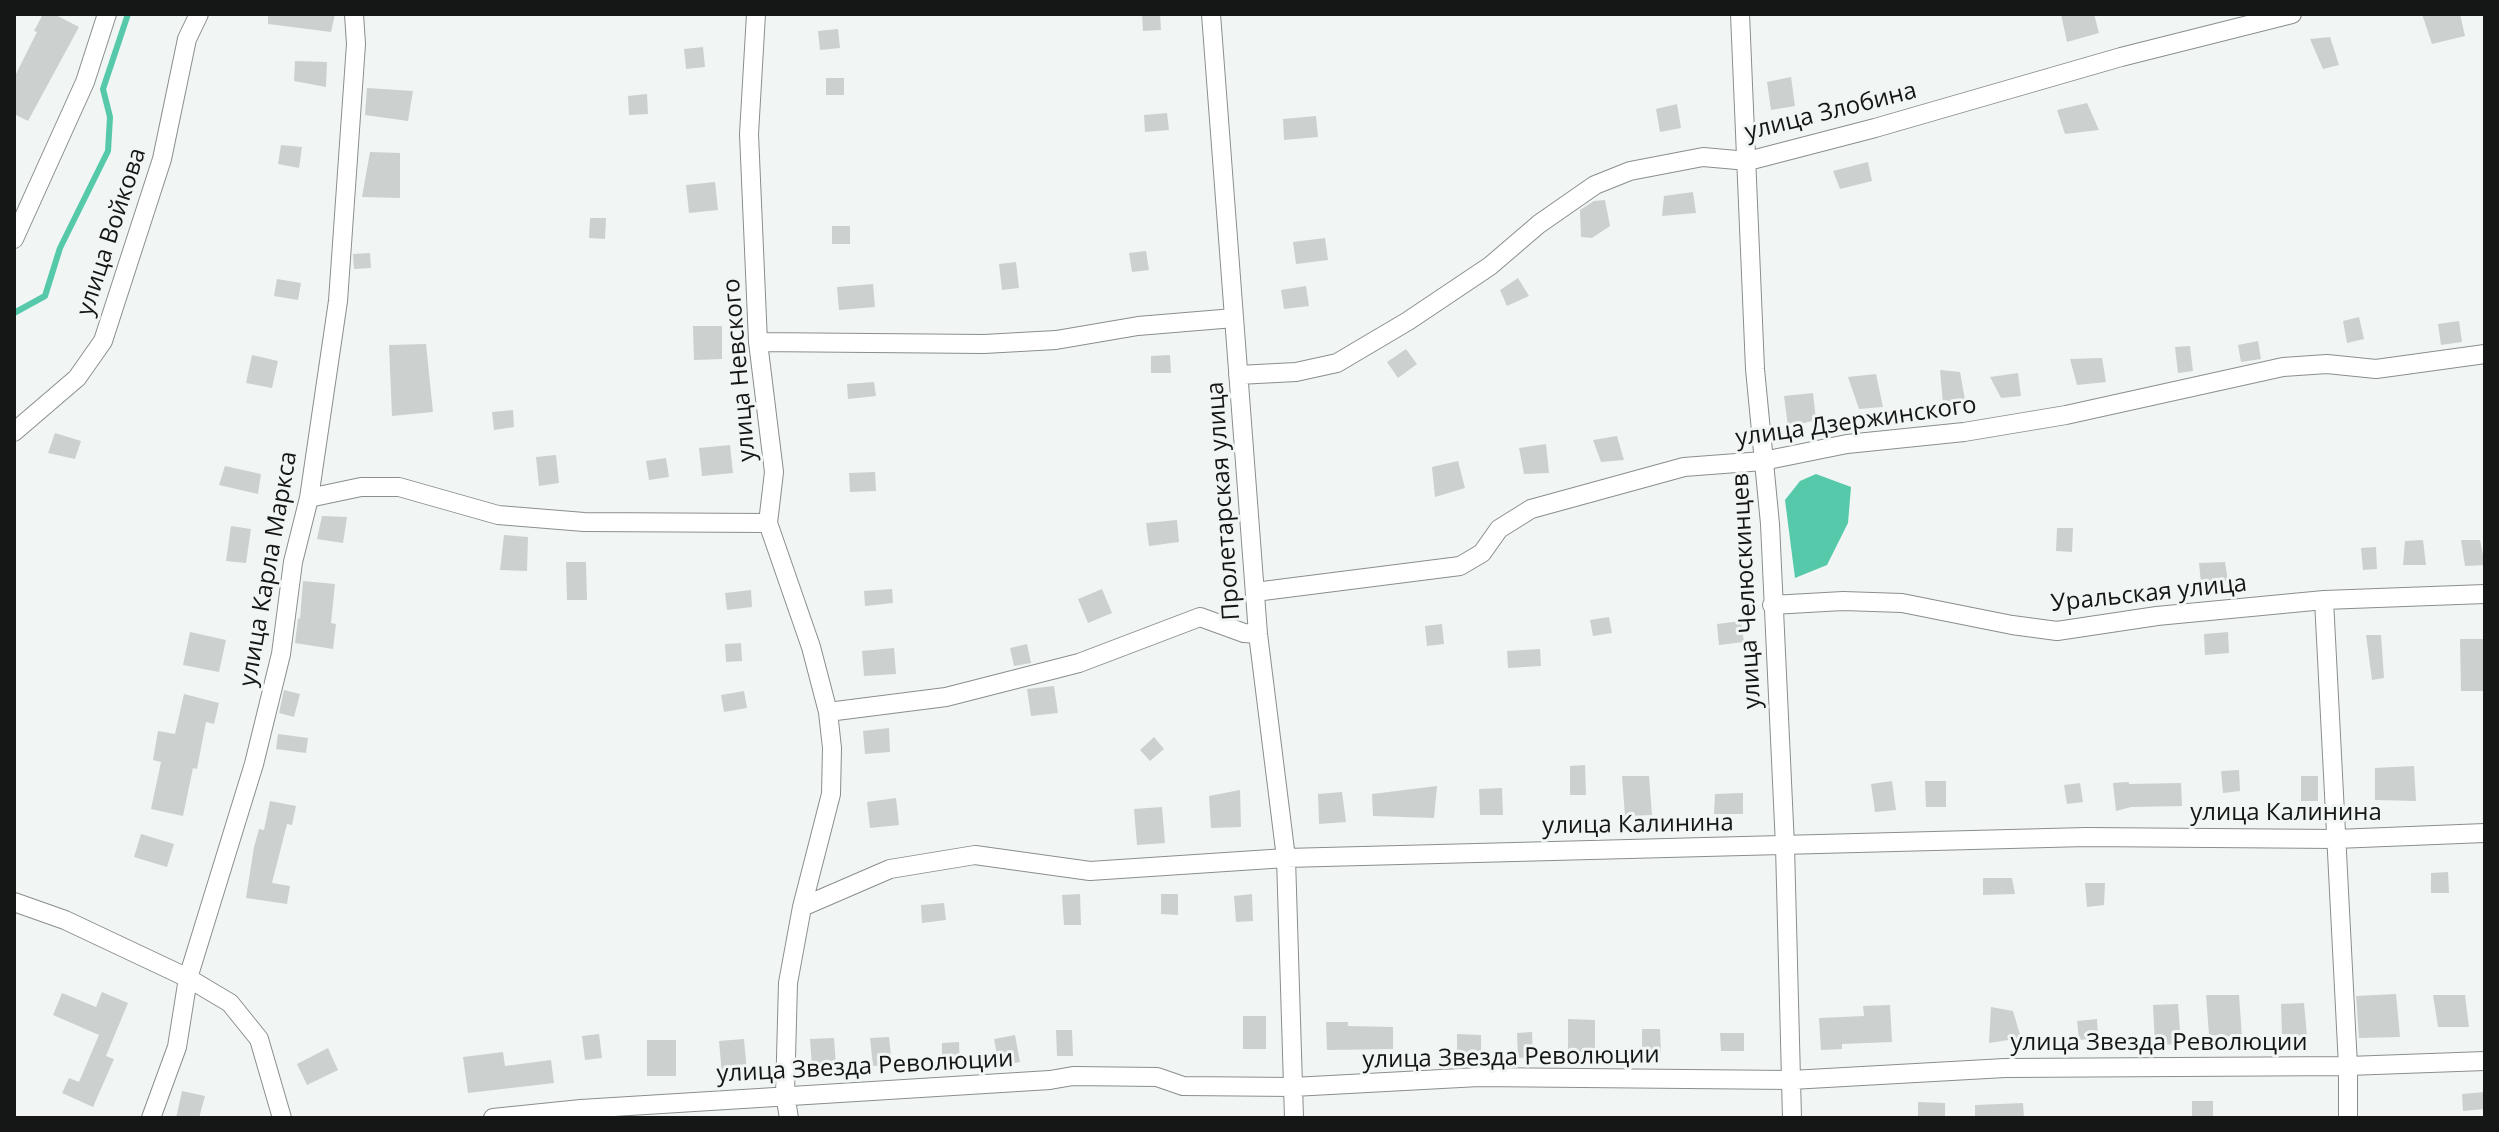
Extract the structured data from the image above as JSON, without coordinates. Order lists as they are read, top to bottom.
{
  "streets": {
    "street": [
      "улица Злобина",
      "улица Войкова",
      "улица Невского",
      "улица Дзержинского",
      "Пролетарская улица",
      "улица Карла Маркса",
      "улица Челюскинцев",
      "Уральская улица",
      "улица Калинина",
      "улица Звезда Революции"
    ]
  },
  "crossings": [
    ["улица Злобина", "Пролетарская улица"],
    ["улица Злобина", "улица Челюскинцев"],
    ["улица Невского", "Пролетарская улица"],
    ["улица Невского", "улица Калинина"],
    ["улица Невского", "улица Звезда Революции"],
    ["улица Дзержинского", "Пролетарская улица"],
    ["улица Дзержинского", "улица Челюскинцев"],
    ["улица Челюскинцев", "Уральская улица"],
    ["улица Челюскинцев", "улица Калинина"],
    ["улица Челюскинцев", "улица Звезда Революции"]
  ]
}
